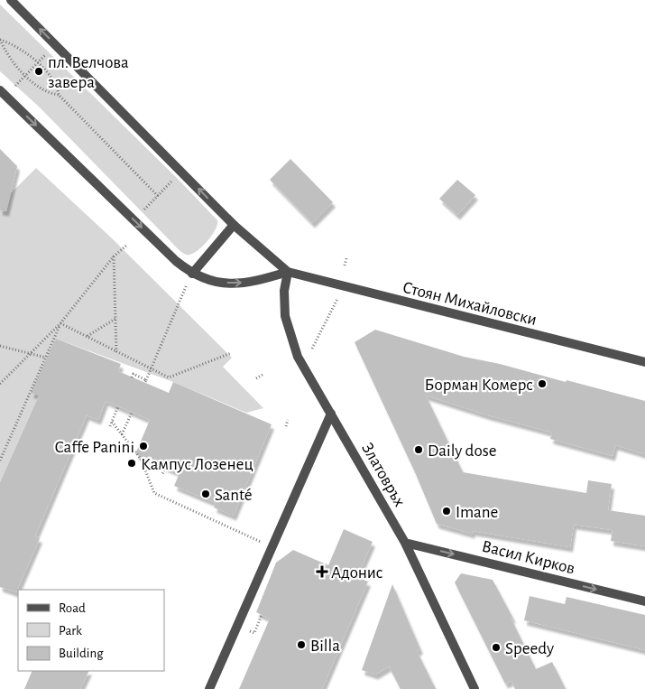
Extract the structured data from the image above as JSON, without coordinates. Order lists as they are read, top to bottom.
{
  "streets": {
    "street": ["Стоян Михайловски", "Златовръх", "Васил Кирков"]
  },
  "crossings": [
    ["Стоян Михайловски", "Златовръх"],
    ["Златовръх", "Васил Кирков"]
  ],
  "one_way": ["Васил Кирков"],
  "places": {
    "other": [
      "пл. Велчова завера",
      "Борман Комерс",
      "Caffe Panini",
      "Daily dose",
      "Кампус Лозенец",
      "Santé",
      "Imane",
      "Billa",
      "Speedy"
    ],
    "health": ["Адонис"]
  },
  "legend": ["Road", "Park", "Building"]
}
